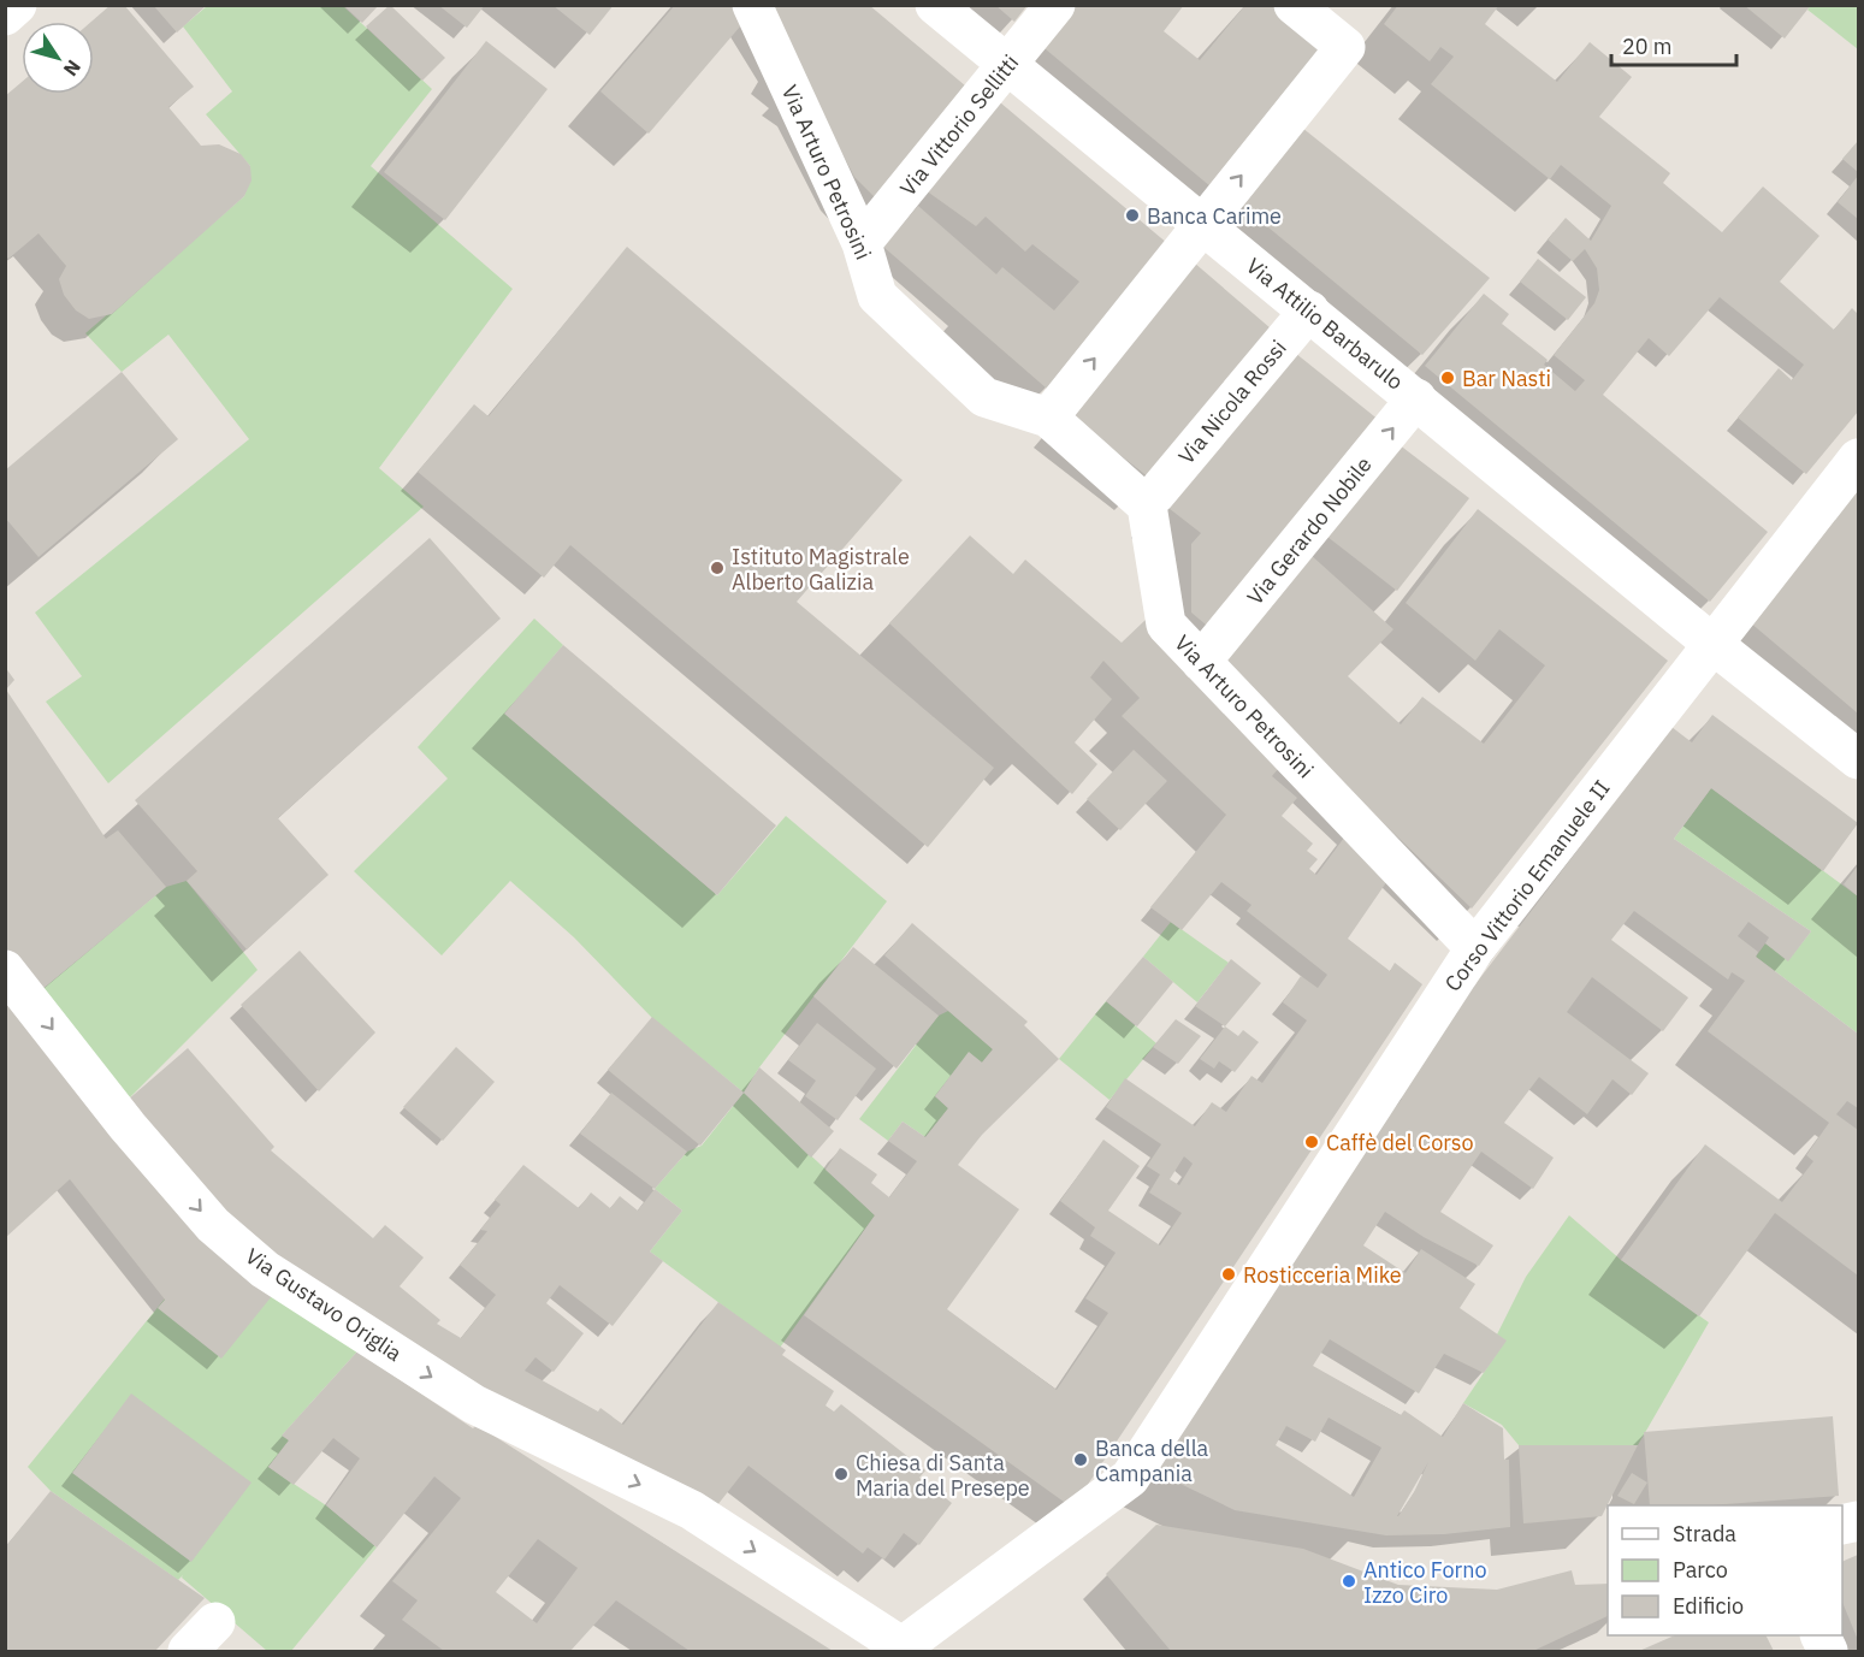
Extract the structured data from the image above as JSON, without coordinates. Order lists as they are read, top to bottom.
{
  "streets": {
    "street": [
      "Via Vittorio Sellitti",
      "Via Arturo Petrosini",
      "Via Attilio Barbarulo",
      "Via Nicola Rossi",
      "Via Gerardo Nobile",
      "Corso Vittorio Emanuele II",
      "Via Gustavo Origlia"
    ]
  },
  "crossings": [
    ["Via Vittorio Sellitti", "Via Arturo Petrosini"],
    ["Via Vittorio Sellitti", "Via Attilio Barbarulo"],
    ["Via Arturo Petrosini", "Via Gerardo Nobile"],
    ["Via Arturo Petrosini", "Corso Vittorio Emanuele II"],
    ["Via Attilio Barbarulo", "Via Nicola Rossi"],
    ["Via Attilio Barbarulo", "Via Gerardo Nobile"],
    ["Via Attilio Barbarulo", "Corso Vittorio Emanuele II"],
    ["Corso Vittorio Emanuele II", "Via Gustavo Origlia"]
  ],
  "one_way": ["Via Gustavo Origlia"],
  "places": [
    "Banca Carime",
    "Bar Nasti",
    "Istituto Magistrale Alberto Galizia",
    "Caffè del Corso",
    "Rosticceria Mike",
    "Banca della Campania",
    "Chiesa di Santa Maria del Presepe",
    "Antico Forno Izzo Ciro"
  ],
  "legend": ["Strada", "Parco", "Edificio"],
  "scale_bar": "20 m",
  "north": "bottom right"
}
